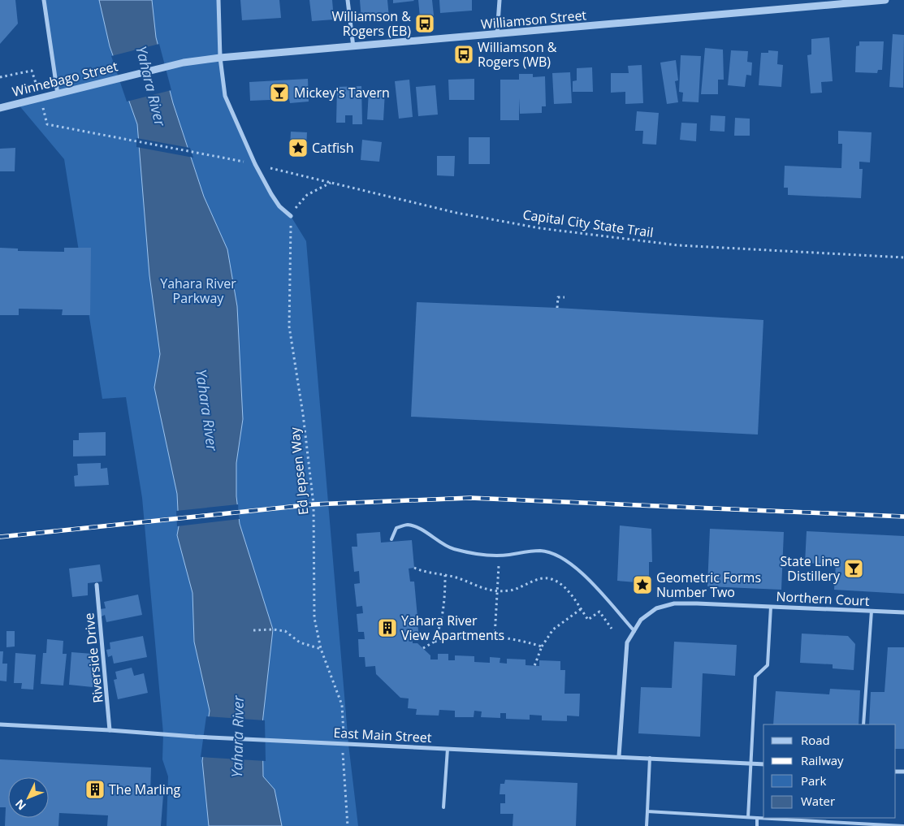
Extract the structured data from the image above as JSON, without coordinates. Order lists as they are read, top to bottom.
{
  "streets": {
    "street": [
      "Williamson Street",
      "Winnebago Street",
      "Northern Court",
      "Riverside Drive",
      "East Main Street"
    ],
    "path": ["Capital City State Trail", "Ed Jepsen Way"]
  },
  "crossings": [
    ["Williamson Street", "Winnebago Street"],
    ["Northern Court", "East Main Street"],
    ["Riverside Drive", "East Main Street"]
  ],
  "water": ["Yahara River"],
  "parks": ["Yahara River Parkway"],
  "places": {
    "bus stop": ["Williamson & Rogers (EB)", "Williamson & Rogers (WB)"],
    "bar": ["Mickey's Tavern", "State Line Distillery"],
    "place": ["Catfish", "Geometric Forms Number Two"],
    "building": ["Yahara River View Apartments", "The Marling"]
  },
  "legend": [
    "Road",
    "Railway",
    "Park",
    "Water"
  ],
  "north": "bottom left"
}
